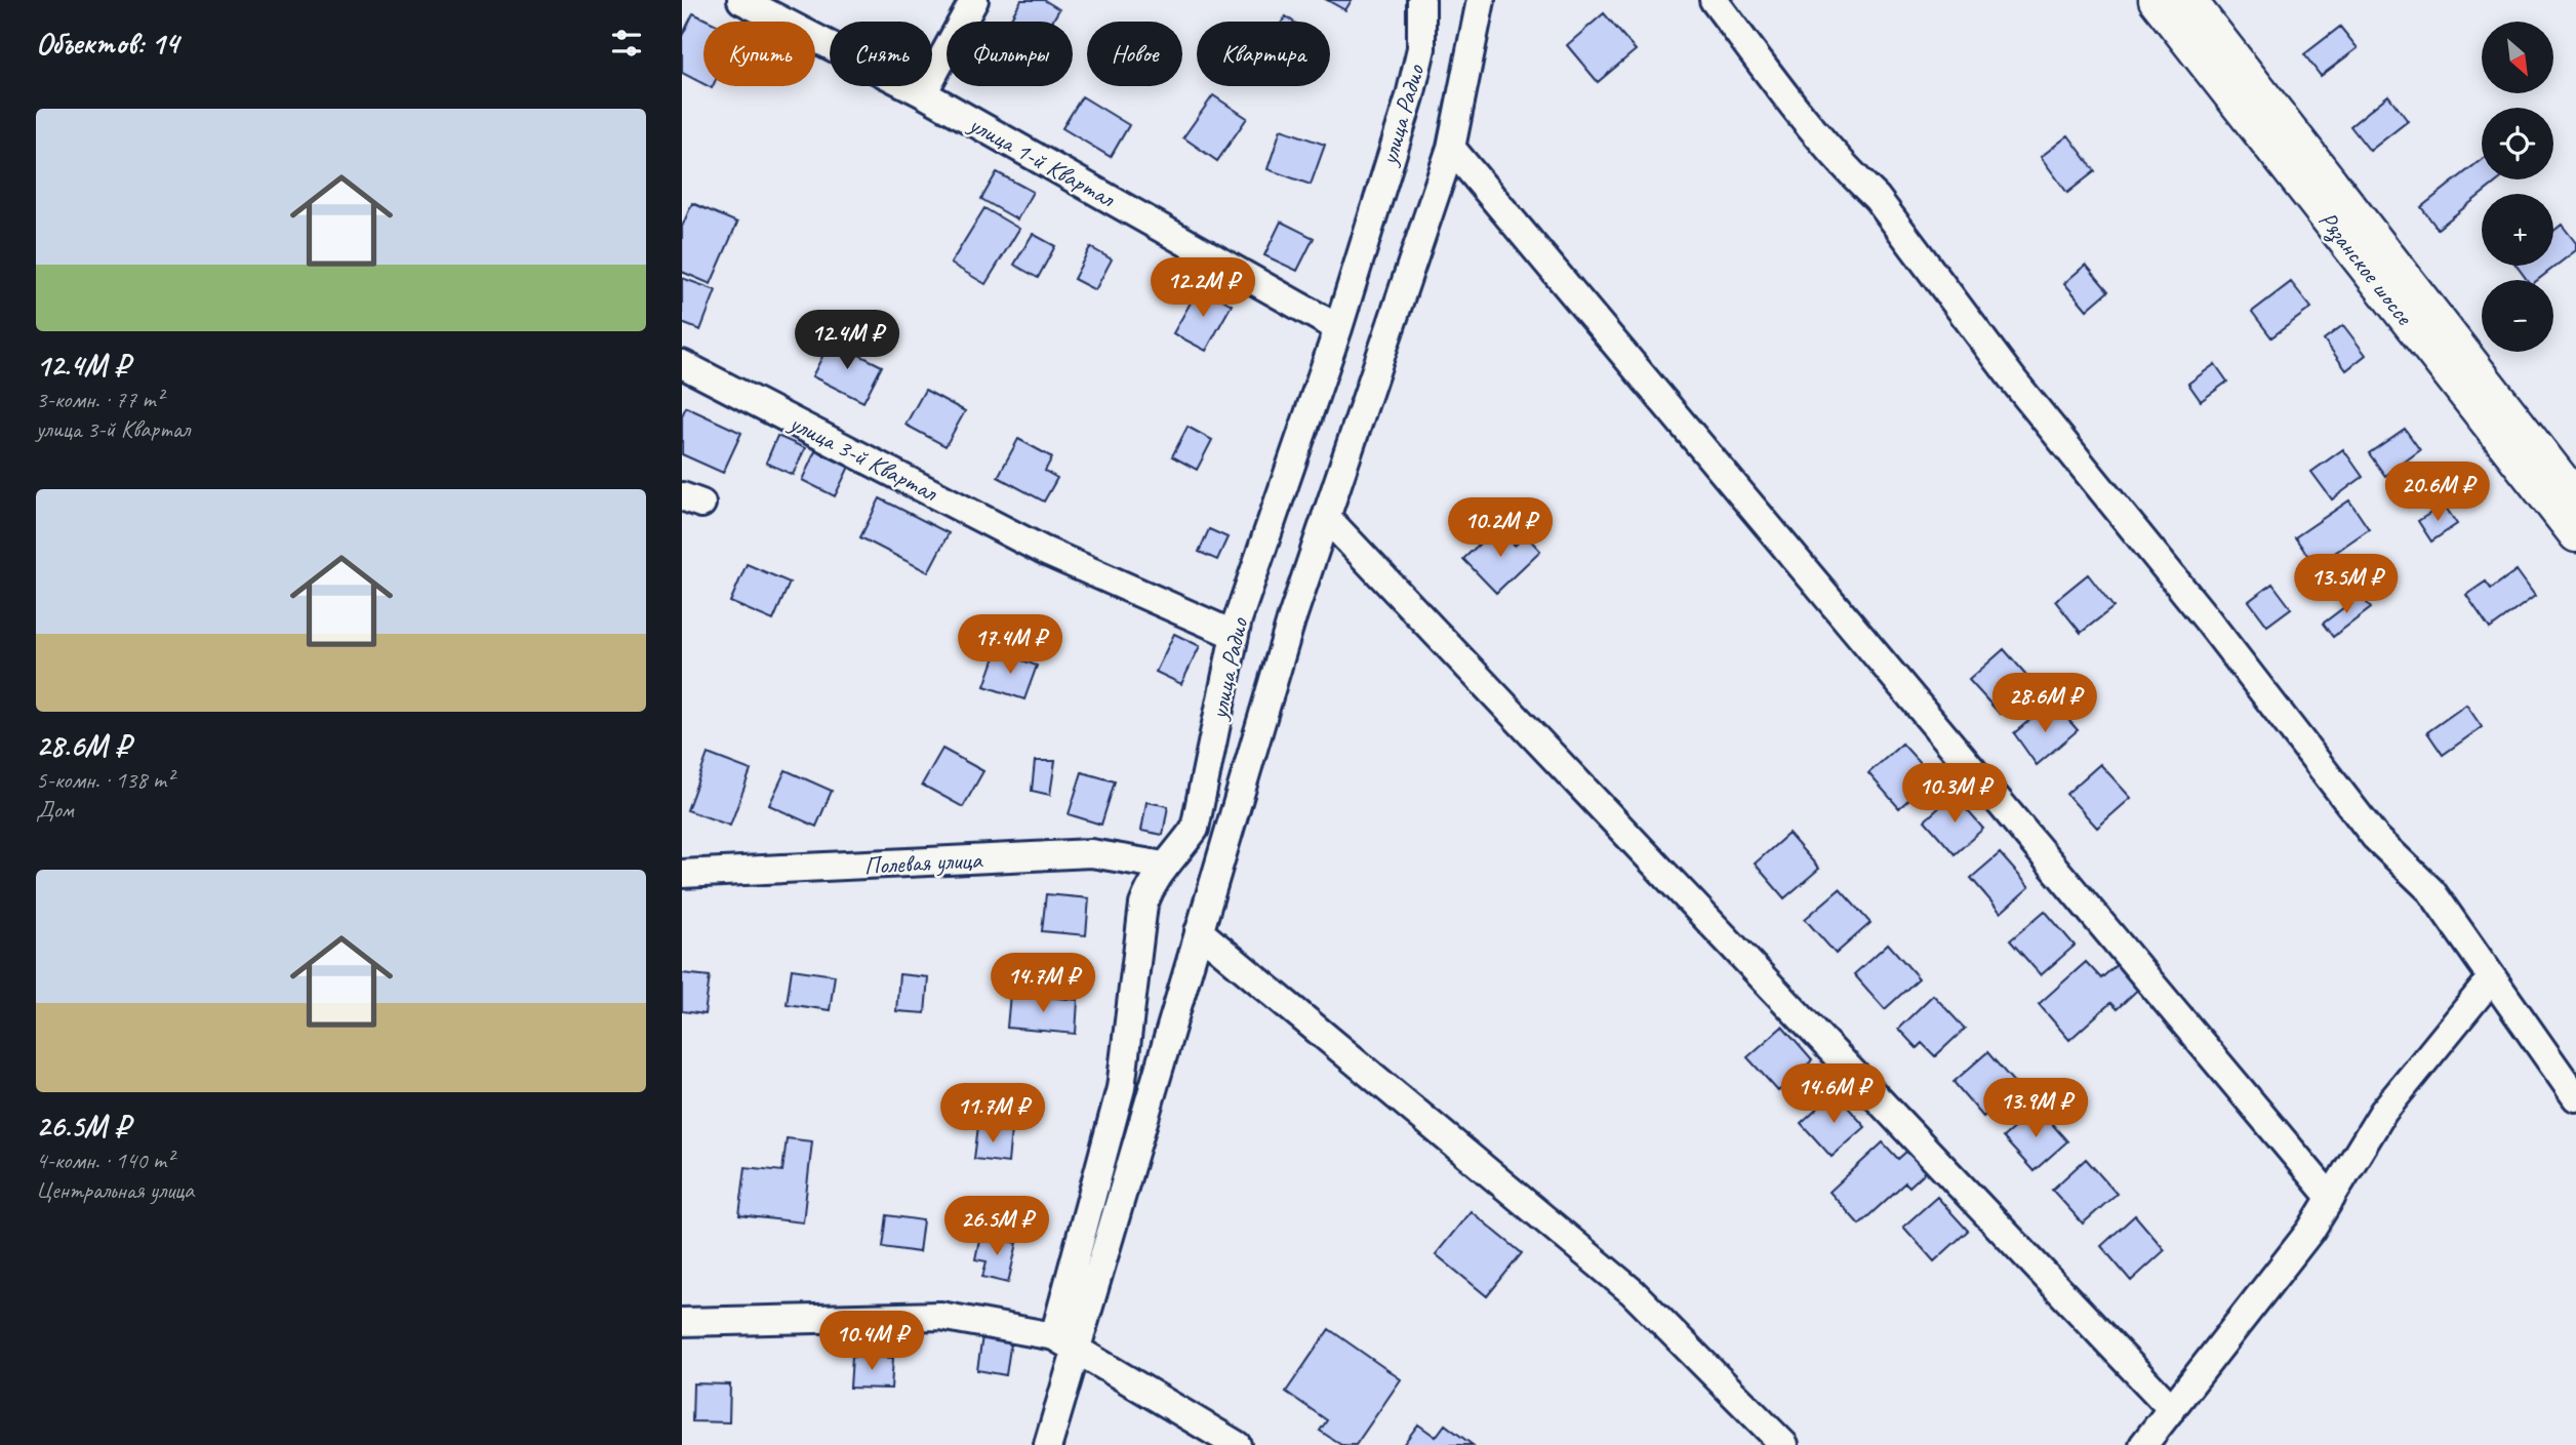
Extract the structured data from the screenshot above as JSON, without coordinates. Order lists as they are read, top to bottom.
{
  "streets": {
    "main road": ["Рязанское шоссе"],
    "street": [
      "улица Радио",
      "улица 1-й Квартал",
      "улица 3-й Квартал",
      "Полевая улица"
    ]
  },
  "crossings": [
    ["улица Радио", "улица 1-й Квартал"],
    ["улица Радио", "улица 3-й Квартал"],
    ["улица Радио", "Полевая улица"]
  ],
  "north": "bottom right",
  "page": {
    "heading": "Объектов: 14",
    "map_buttons": ["+", "−"],
    "chip": [
      "Купить",
      "Снять",
      "Фильтры",
      "Новое",
      "Квартира"
    ],
    "list": [
      {
        "name": "12.4M ₽",
        "note": "3-комн. · 77 m² · улица 3-й Квартал"
      },
      {
        "name": "28.6M ₽",
        "note": "5-комн. · 138 m² · Дом"
      },
      {
        "name": "26.5M ₽",
        "note": "4-комн. · 140 m² · Центральная улица"
      }
    ],
    "price": [
      "12.2M ₽",
      "12.4M ₽",
      "20.6M ₽",
      "10.2M ₽",
      "13.5M ₽",
      "17.4M ₽",
      "28.6M ₽",
      "10.3M ₽",
      "14.7M ₽",
      "14.6M ₽",
      "13.9M ₽",
      "11.7M ₽",
      "26.5M ₽",
      "10.4M ₽"
    ]
  }
}
